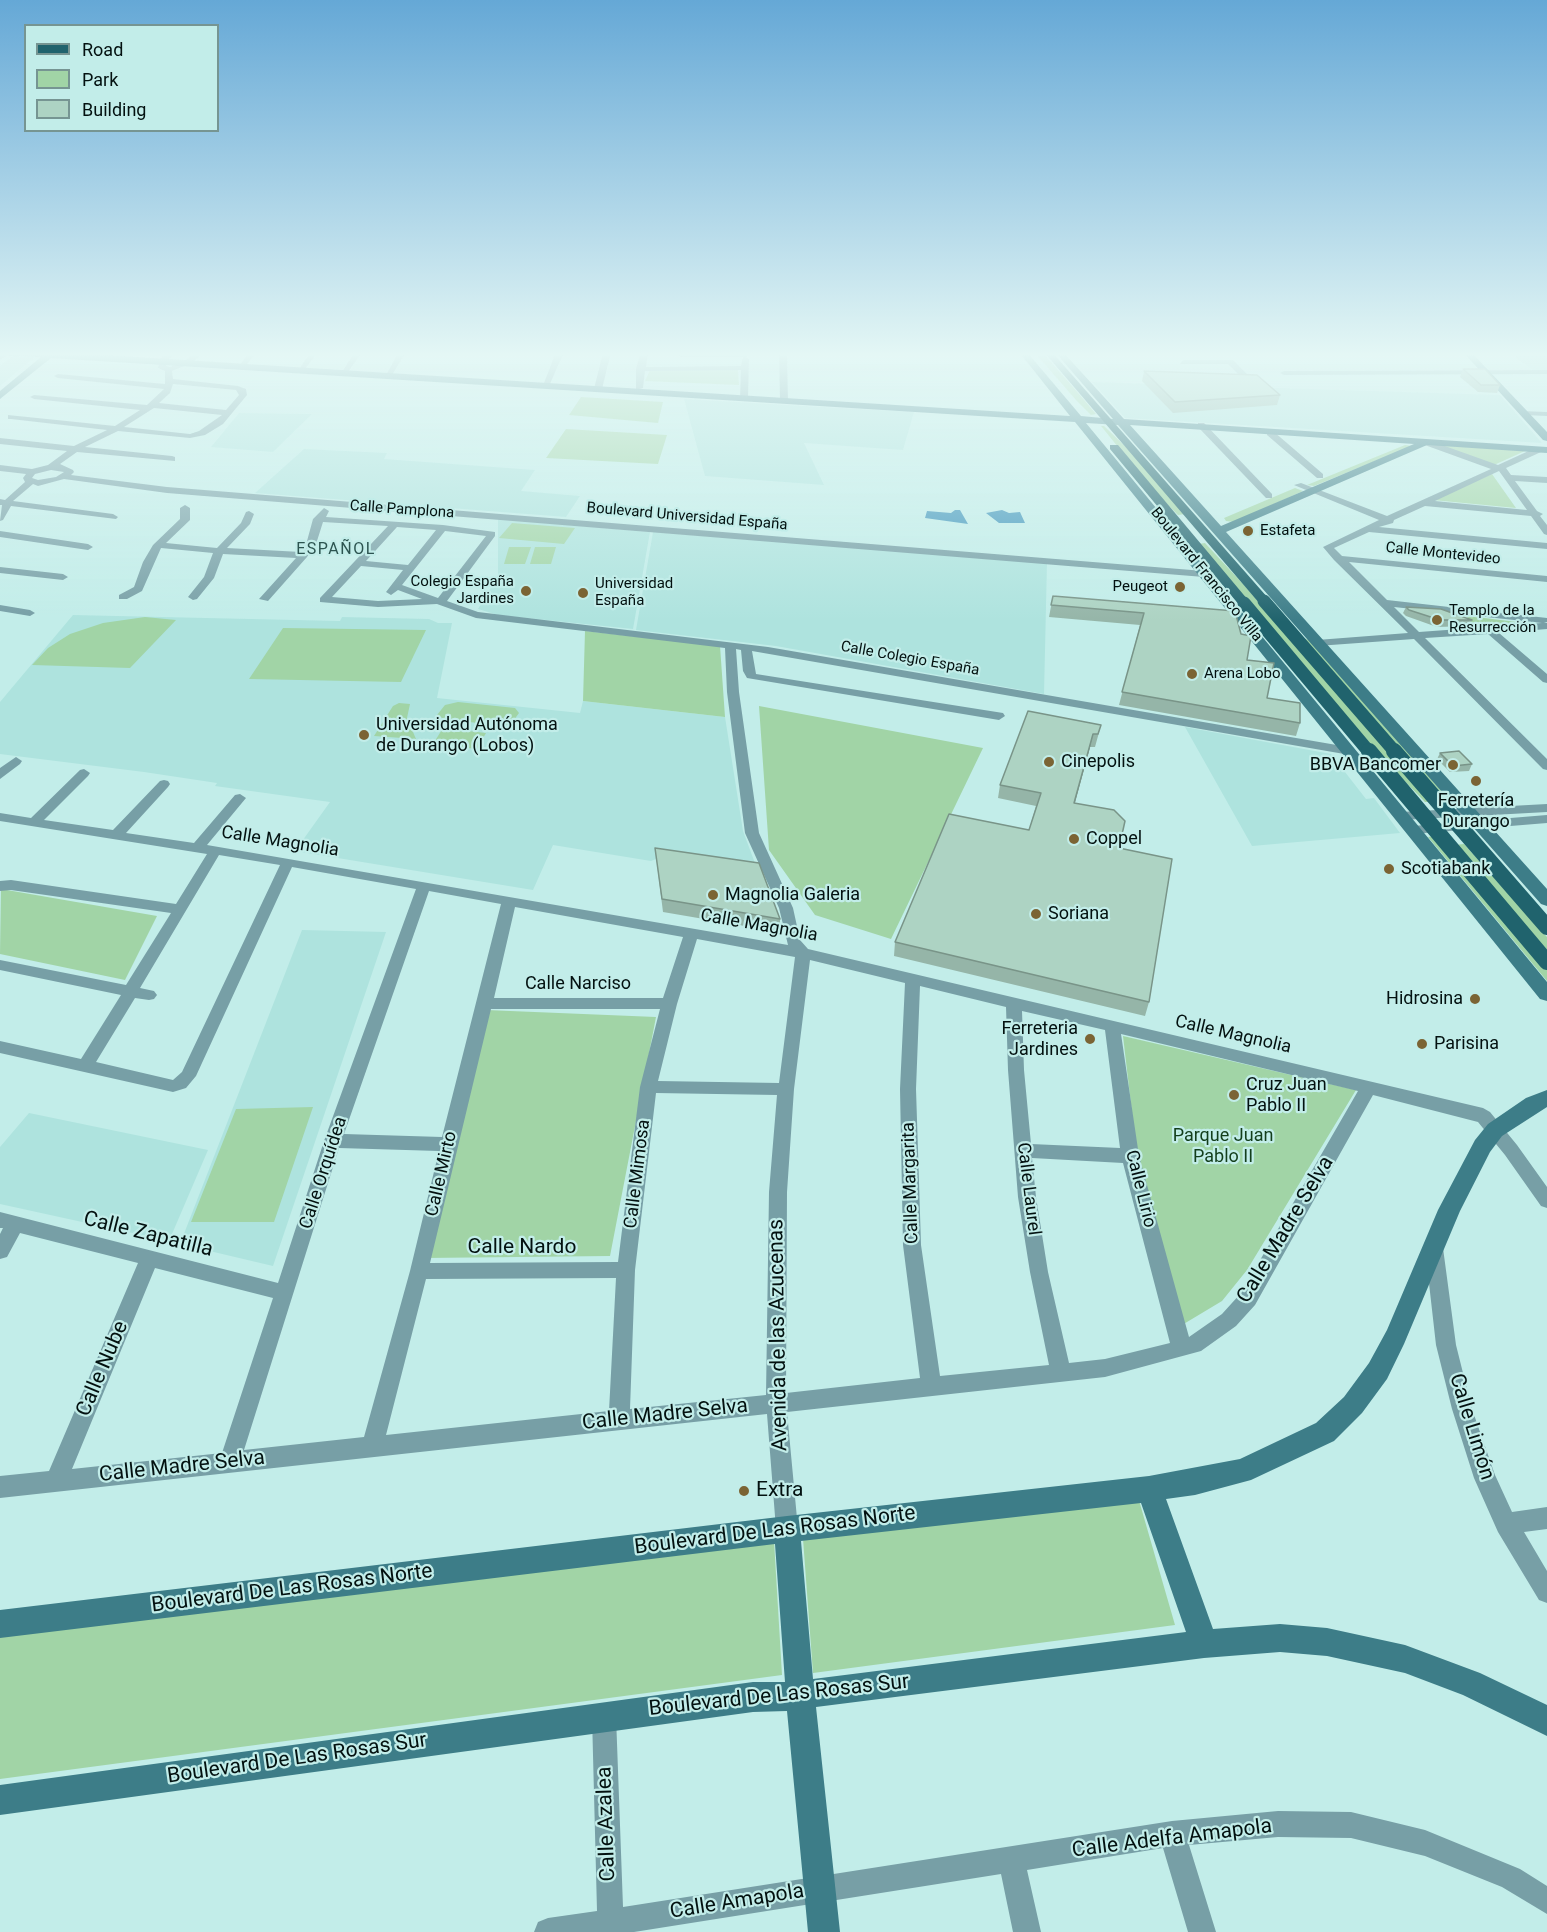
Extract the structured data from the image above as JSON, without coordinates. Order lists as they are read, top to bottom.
{
  "streets": {
    "main road": [
      "Boulevard Francisco Villa",
      "Avenida de las Azucenas",
      "Boulevard De Las Rosas Norte",
      "Boulevard De Las Rosas Sur"
    ],
    "street": [
      "Calle Pamplona",
      "Boulevard Universidad España",
      "Calle Montevideo",
      "Calle Colegio España",
      "Calle Magnolia",
      "Calle Narciso",
      "Calle Orquídea",
      "Calle Mirto",
      "Calle Mimosa",
      "Calle Margarita",
      "Calle Laurel",
      "Calle Lirio",
      "Calle Madre Selva",
      "Calle Zapatilla",
      "Calle Nardo",
      "Calle Nube",
      "Calle Limón",
      "Calle Azalea",
      "Calle Adelfa Amapola",
      "Calle Amapola"
    ]
  },
  "crossings": [
    ["Calle Pamplona", "Calle Colegio España"],
    ["Boulevard Universidad España", "Boulevard Francisco Villa"],
    ["Boulevard Francisco Villa", "Calle Colegio España"],
    ["Calle Magnolia", "Calle Orquídea"],
    ["Calle Magnolia", "Calle Mirto"],
    ["Calle Magnolia", "Calle Mimosa"],
    ["Calle Magnolia", "Calle Margarita"],
    ["Calle Magnolia", "Calle Laurel"],
    ["Calle Magnolia", "Calle Lirio"],
    ["Calle Magnolia", "Calle Madre Selva"],
    ["Calle Magnolia", "Avenida de las Azucenas"],
    ["Calle Magnolia", "Boulevard De Las Rosas Norte"],
    ["Calle Narciso", "Calle Mirto"],
    ["Calle Narciso", "Calle Mimosa"],
    ["Calle Orquídea", "Calle Madre Selva"],
    ["Calle Orquídea", "Calle Zapatilla"],
    ["Calle Mirto", "Calle Madre Selva"],
    ["Calle Mirto", "Calle Nardo"],
    ["Calle Mimosa", "Calle Madre Selva"],
    ["Calle Mimosa", "Calle Nardo"],
    ["Calle Margarita", "Calle Madre Selva"],
    ["Calle Laurel", "Calle Madre Selva"],
    ["Calle Lirio", "Calle Madre Selva"],
    ["Calle Madre Selva", "Avenida de las Azucenas"],
    ["Calle Madre Selva", "Calle Nube"],
    ["Calle Zapatilla", "Calle Nube"],
    ["Avenida de las Azucenas", "Boulevard De Las Rosas Norte"],
    ["Avenida de las Azucenas", "Boulevard De Las Rosas Sur"],
    ["Avenida de las Azucenas", "Calle Adelfa Amapola"],
    ["Avenida de las Azucenas", "Calle Amapola"],
    ["Calle Limón", "Boulevard De Las Rosas Norte"],
    ["Boulevard De Las Rosas Sur", "Calle Azalea"],
    ["Calle Azalea", "Calle Amapola"],
    ["Calle Adelfa Amapola", "Calle Amapola"]
  ],
  "districts": ["ESPAÑOL"],
  "parks": ["Parque Juan Pablo II"],
  "places": [
    "Estafeta",
    "Peugeot",
    "Colegio España Jardines",
    "Universidad España",
    "Templo de la Resurrección",
    "Arena Lobo",
    "Universidad Autónoma de Durango (Lobos)",
    "Cinepolis",
    "BBVA Bancomer",
    "Ferretería Durango",
    "Coppel",
    "Scotiabank",
    "Magnolia Galeria",
    "Soriana",
    "Hidrosina",
    "Ferreteria Jardines",
    "Parisina",
    "Cruz Juan Pablo II",
    "Extra"
  ],
  "legend": ["Road", "Park", "Building"]
}
